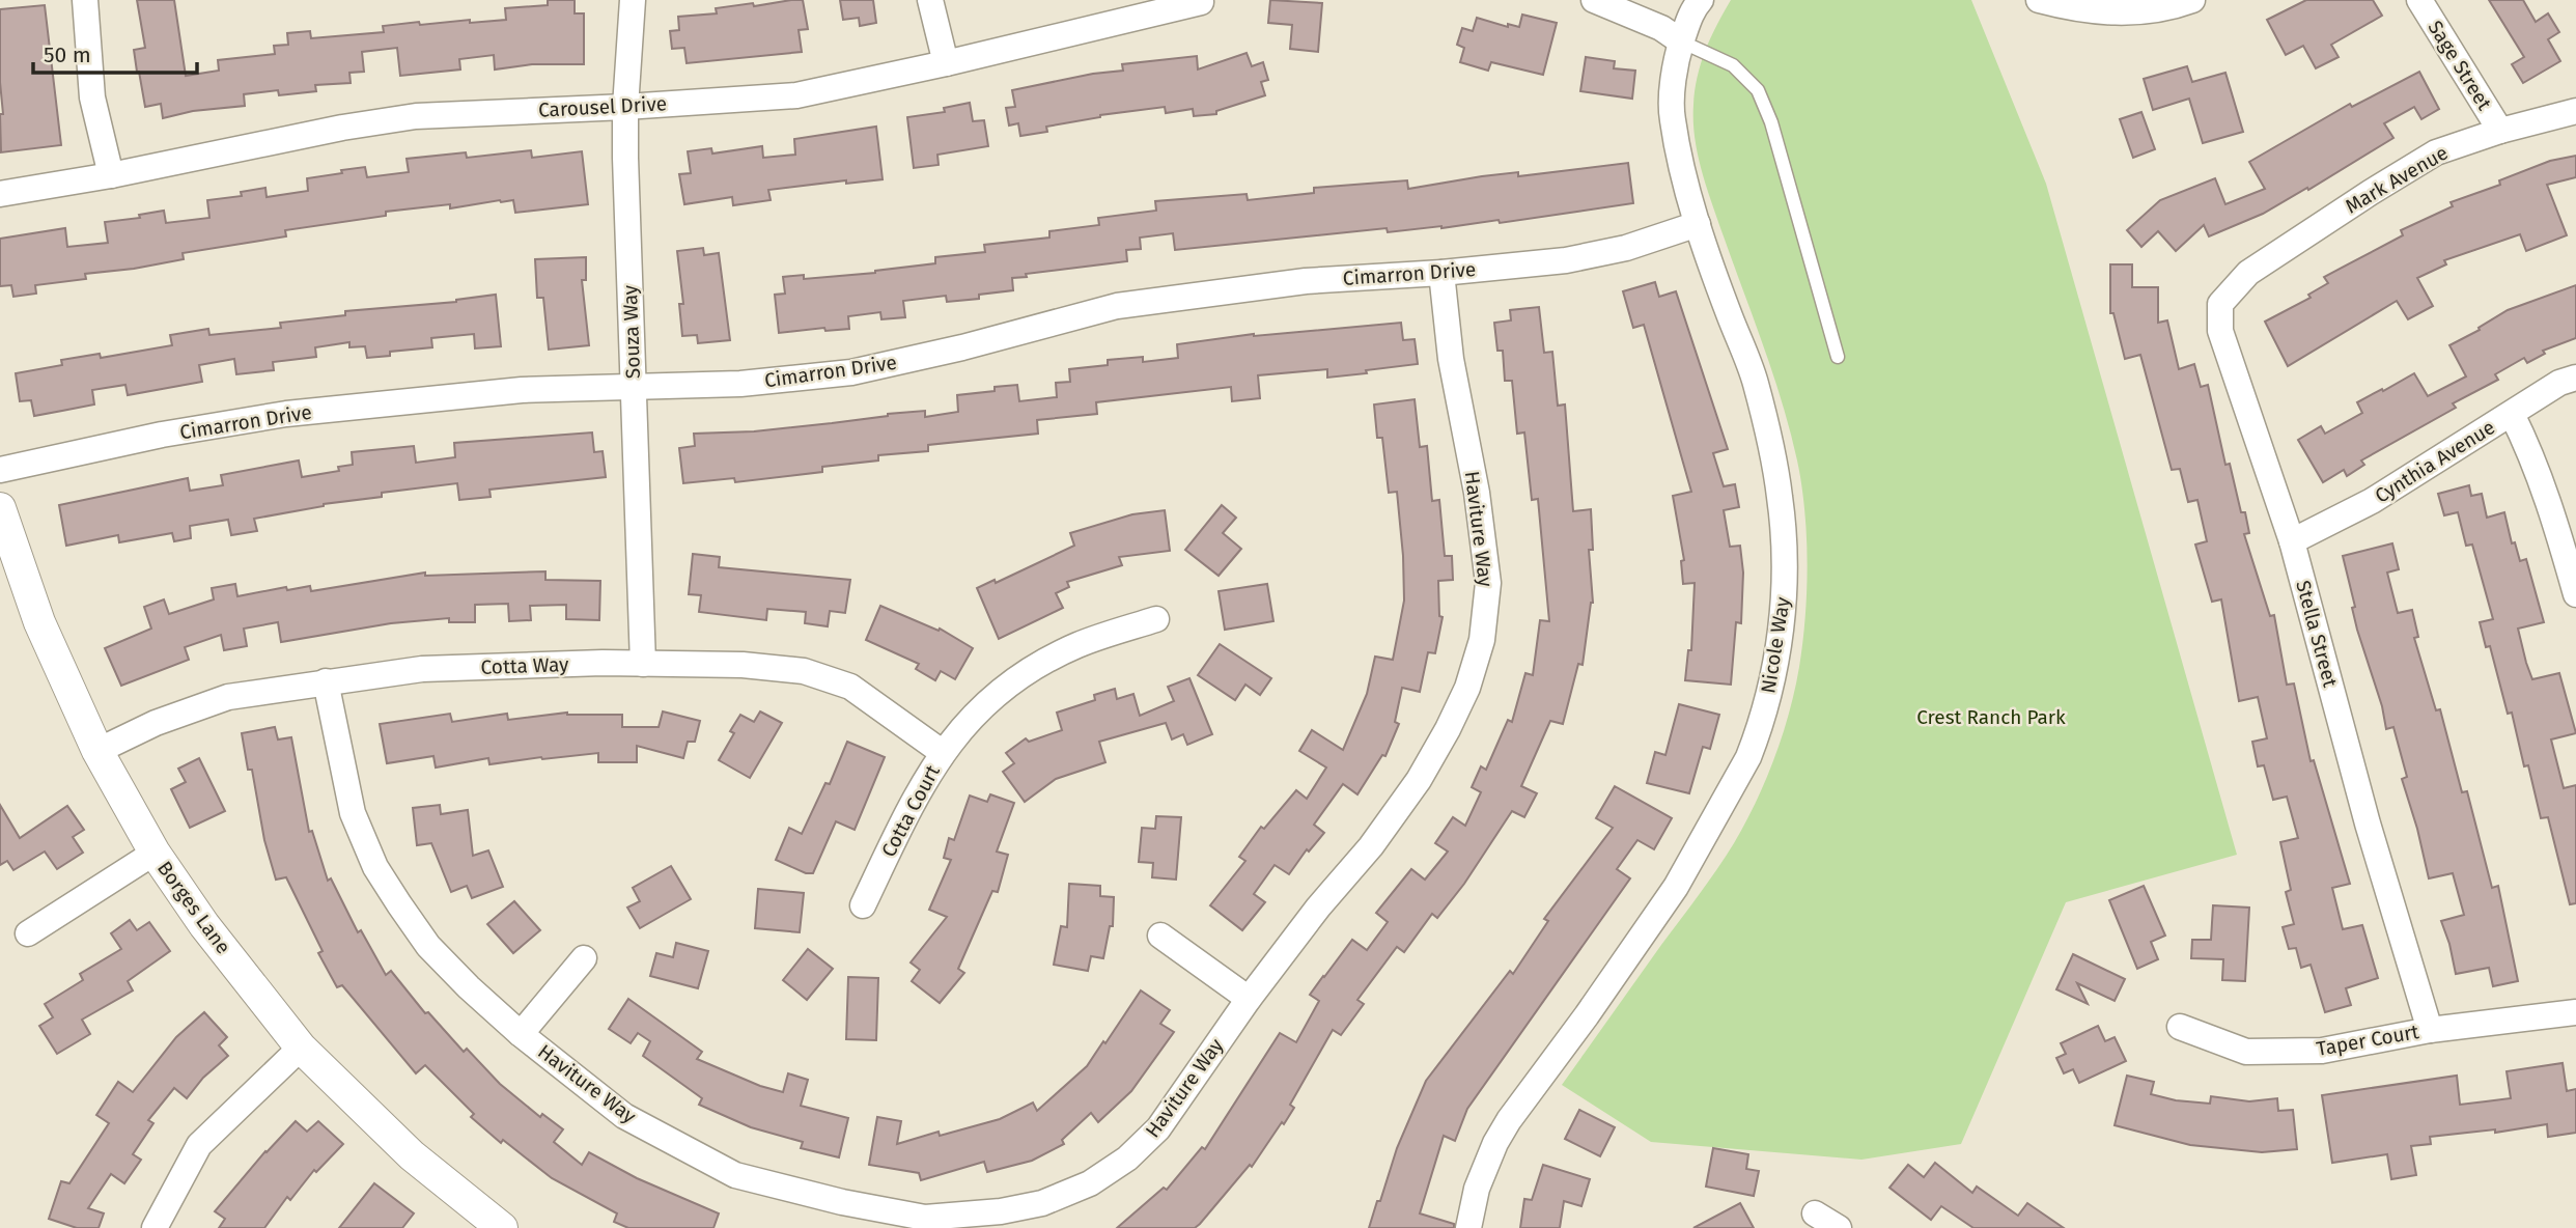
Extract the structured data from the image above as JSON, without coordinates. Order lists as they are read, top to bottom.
{
  "streets": {
    "street": [
      "Sage Street",
      "Carousel Drive",
      "Mark Avenue",
      "Cimarron Drive",
      "Souza Way",
      "Cynthia Avenue",
      "Haviture Way",
      "Stella Street",
      "Nicole Way",
      "Cotta Way",
      "Cotta Court",
      "Borges Lane",
      "Taper Court"
    ]
  },
  "crossings": [
    ["Sage Street", "Mark Avenue"],
    ["Carousel Drive", "Souza Way"],
    ["Mark Avenue", "Stella Street"],
    ["Cimarron Drive", "Souza Way"],
    ["Cimarron Drive", "Haviture Way"],
    ["Cimarron Drive", "Nicole Way"],
    ["Souza Way", "Cotta Way"],
    ["Cynthia Avenue", "Stella Street"],
    ["Haviture Way", "Cotta Way"],
    ["Stella Street", "Taper Court"],
    ["Cotta Way", "Cotta Court"],
    ["Cotta Way", "Borges Lane"]
  ],
  "parks": ["Crest Ranch Park"],
  "scale_bar": "50 m"
}
